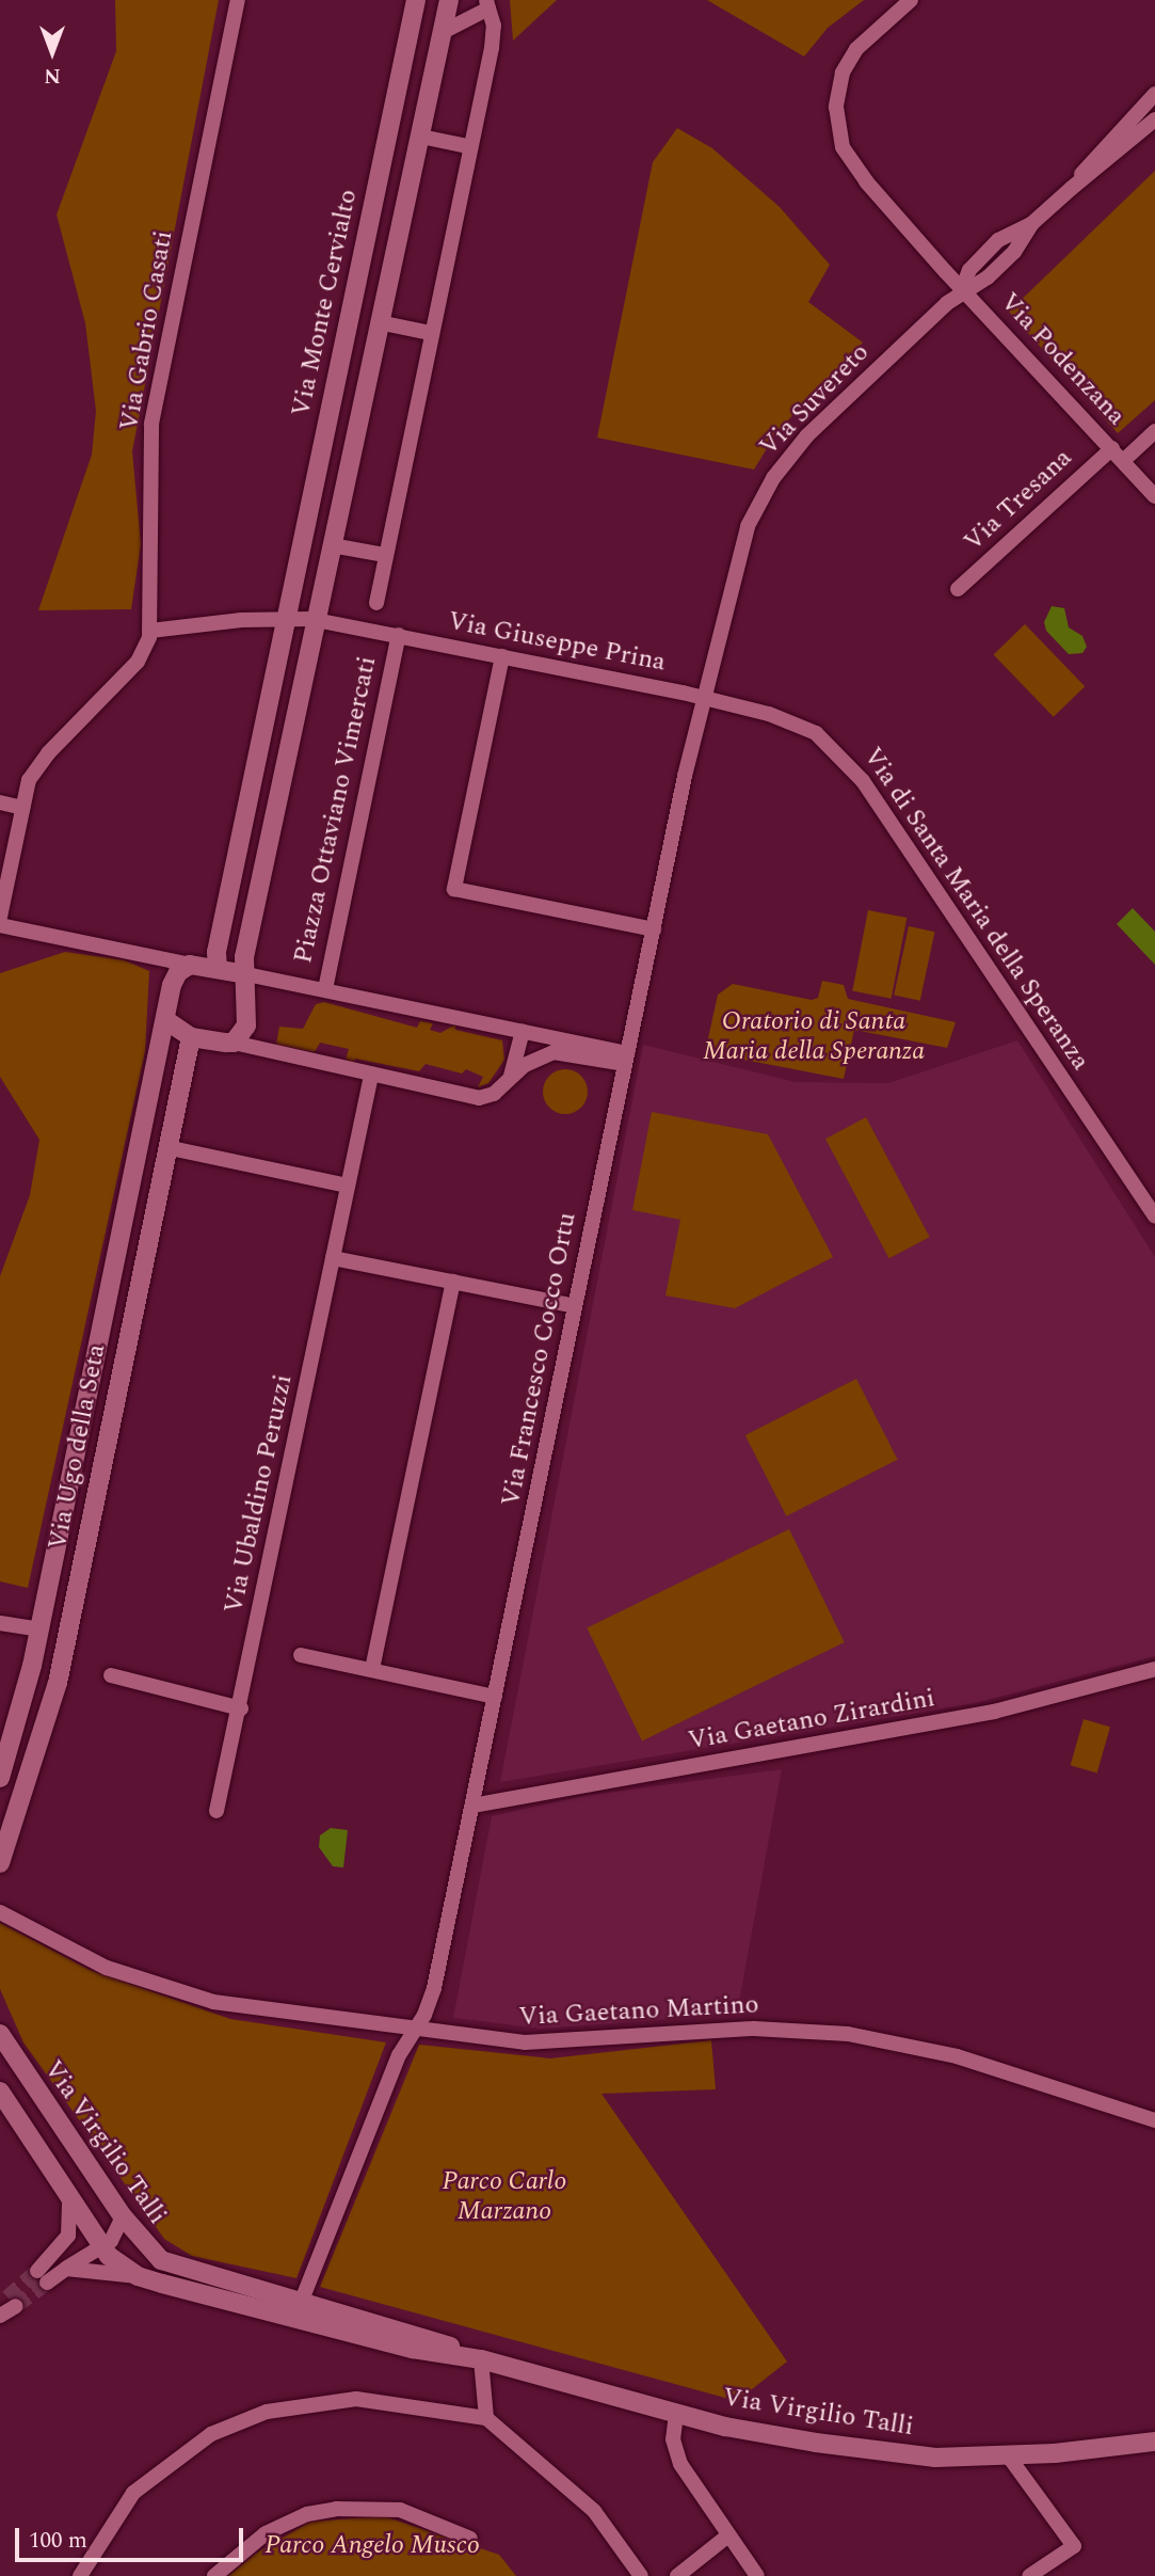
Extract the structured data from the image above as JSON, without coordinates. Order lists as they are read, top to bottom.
{
  "streets": {
    "street": [
      "Via Monte Cervialto",
      "Via Gabrio Casati",
      "Via Podenzana",
      "Via Suvereto",
      "Via Tresana",
      "Via Giuseppe Prina",
      "Piazza Ottaviano Vimercati",
      "Via di Santa Maria della Speranza",
      "Via Francesco Cocco Ortu",
      "Via Ugo della Seta",
      "Via Ubaldino Peruzzi",
      "Via Gaetano Zirardini",
      "Via Gaetano Martino",
      "Via Virgilio Talli"
    ]
  },
  "crossings": [
    ["Via Monte Cervialto", "Piazza Ottaviano Vimercati"],
    ["Via Gabrio Casati", "Piazza Ottaviano Vimercati"],
    ["Via Podenzana", "Via Suvereto"],
    ["Via Podenzana", "Via Tresana"],
    ["Via Suvereto", "Via Giuseppe Prina"],
    ["Via Suvereto", "Via di Santa Maria della Speranza"],
    ["Via Suvereto", "Via Francesco Cocco Ortu"],
    ["Via Giuseppe Prina", "Piazza Ottaviano Vimercati"],
    ["Via Giuseppe Prina", "Via di Santa Maria della Speranza"],
    ["Via Giuseppe Prina", "Via Francesco Cocco Ortu"],
    ["Via di Santa Maria della Speranza", "Via Francesco Cocco Ortu"],
    ["Via Francesco Cocco Ortu", "Via Gaetano Zirardini"],
    ["Via Francesco Cocco Ortu", "Via Gaetano Martino"],
    ["Via Francesco Cocco Ortu", "Via Virgilio Talli"]
  ],
  "parks": ["Oratorio di Santa Maria della Speranza", "Parco Carlo Marzano", "Parco Angelo Musco"],
  "scale_bar": "100 m",
  "north": "bottom"
}
